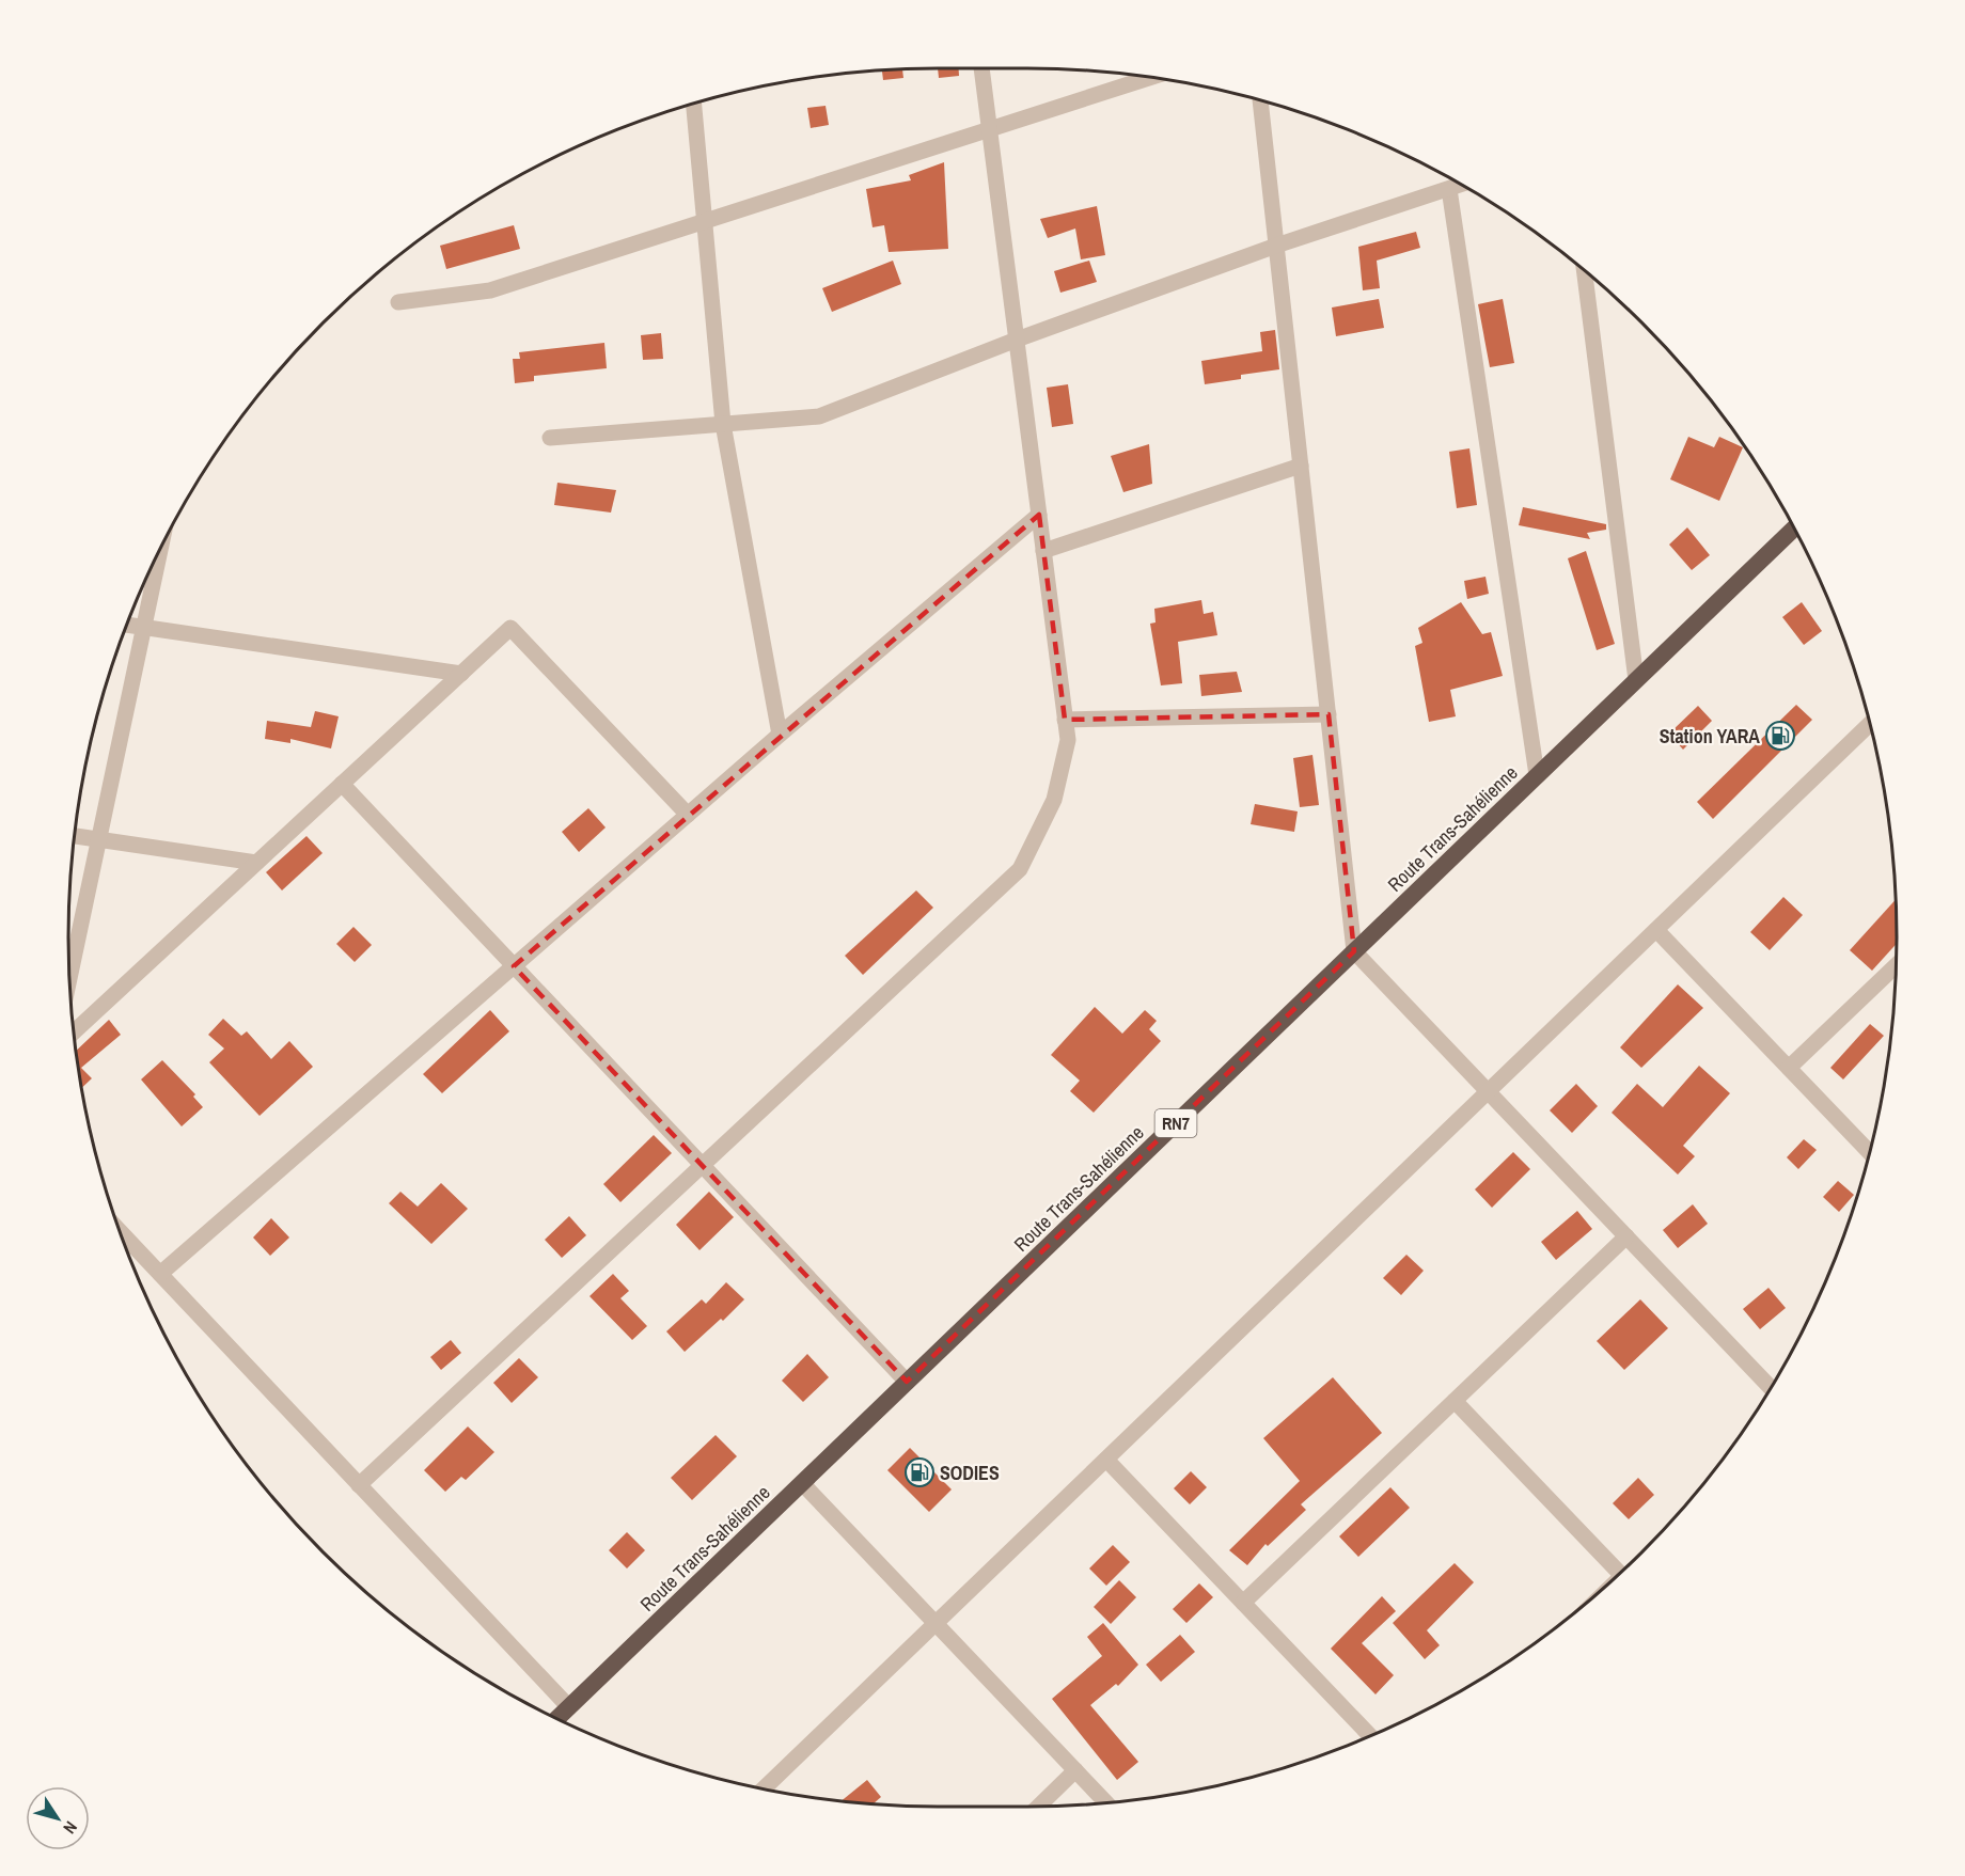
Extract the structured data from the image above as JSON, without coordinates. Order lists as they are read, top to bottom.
{
  "streets": {
    "highway": ["Route Trans-Sahélienne", "RN7"]
  },
  "places": {
    "fuel station": ["Station YARA", "SODIES"]
  },
  "north": "bottom right"
}
